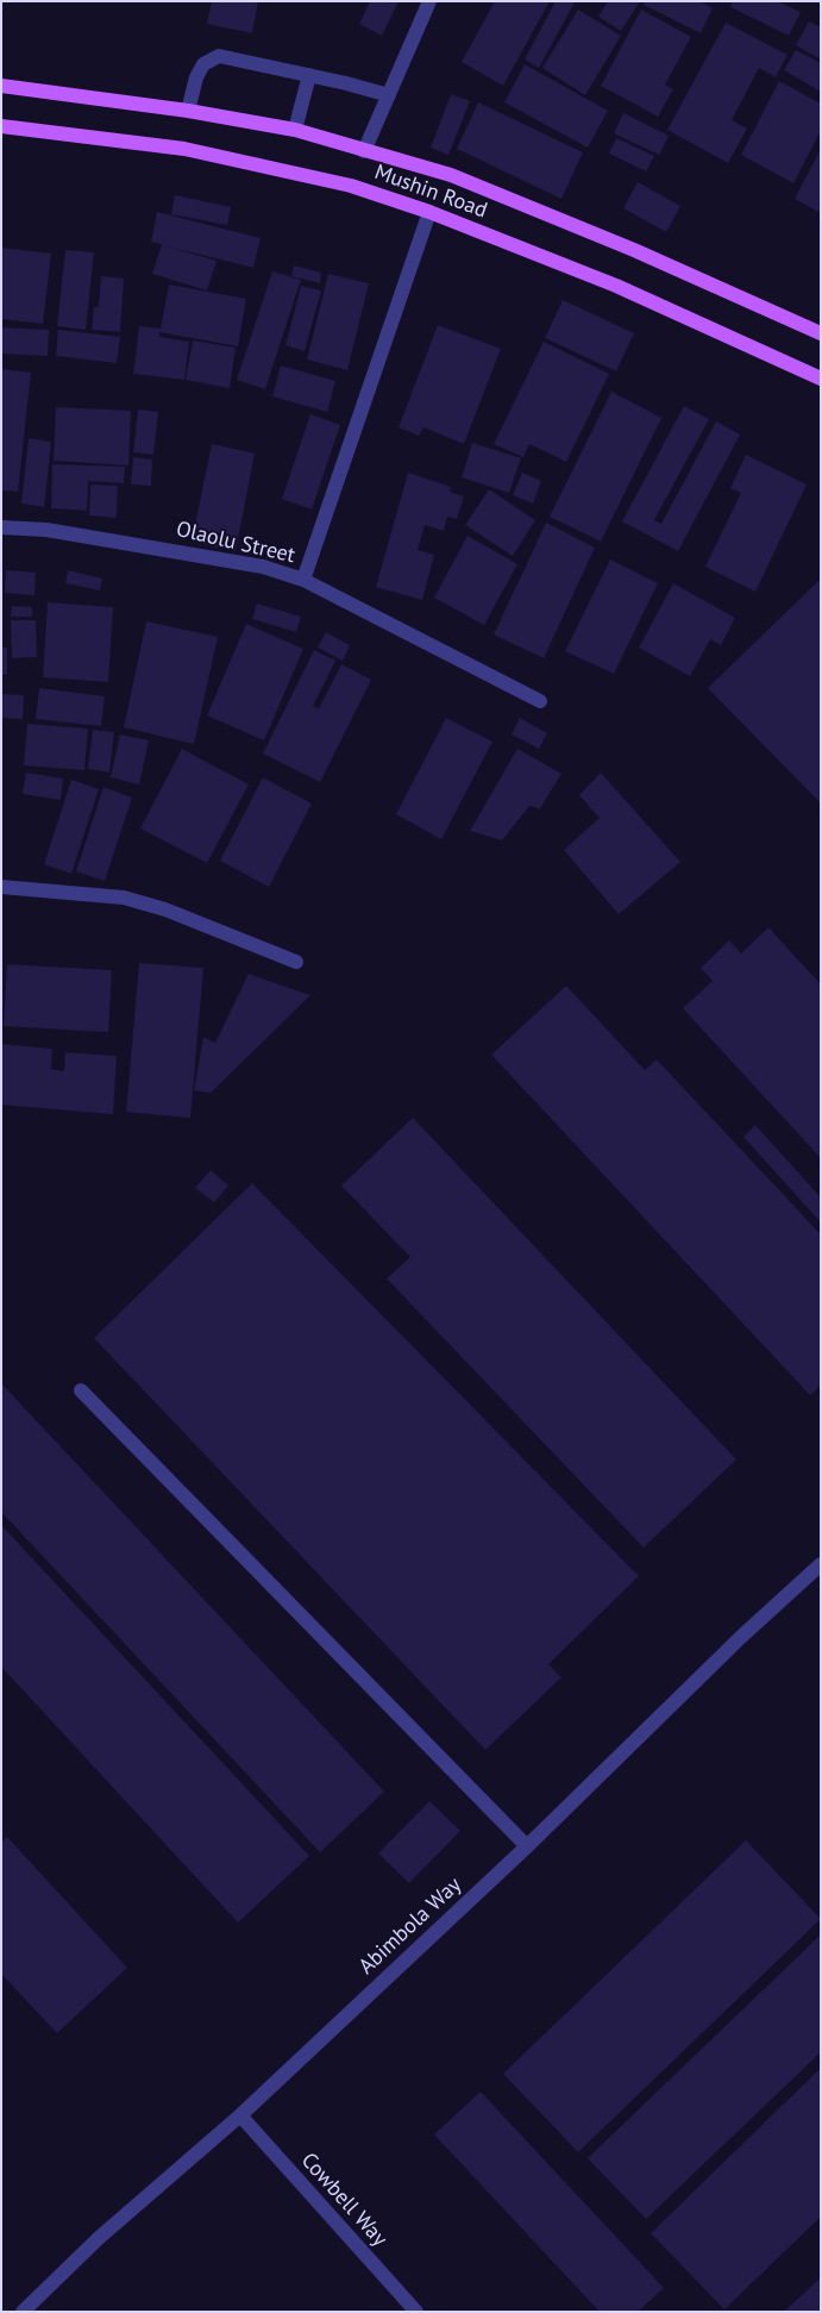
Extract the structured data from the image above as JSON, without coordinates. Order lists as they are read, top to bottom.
{
  "streets": {
    "main road": ["Mushin Road"],
    "street": ["Olaolu Street", "Abimbola Way", "Cowbell Way"]
  },
  "crossings": [
    ["Abimbola Way", "Cowbell Way"]
  ]
}
